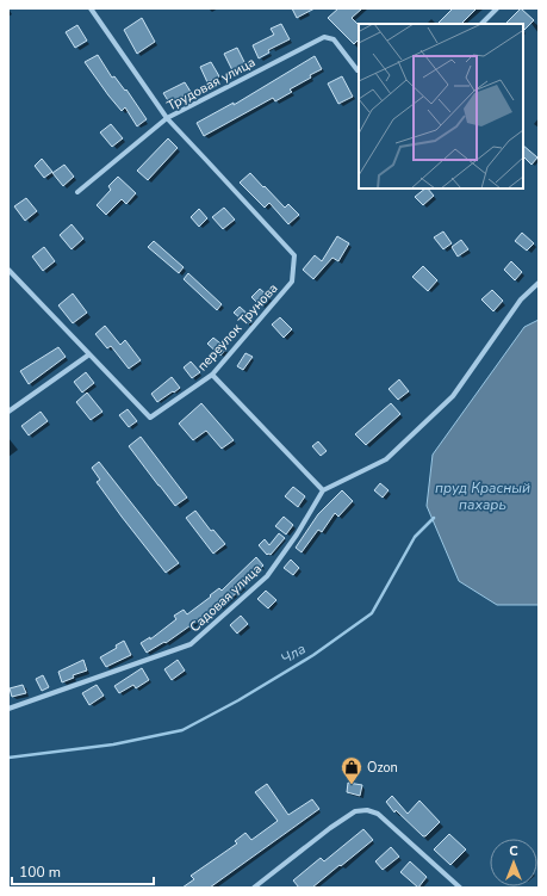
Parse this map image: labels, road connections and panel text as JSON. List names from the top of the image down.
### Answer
{
  "streets": {
    "street": ["Трудовая улица", "переулок Трунова", "Садовая улица"]
  },
  "crossings": [
    ["Трудовая улица", "переулок Трунова"]
  ],
  "water": ["пруд Красный пахарь", "Чла"],
  "places": {
    "shop": ["Ozon"]
  },
  "scale_bar": "100 m",
  "north": "top"
}
